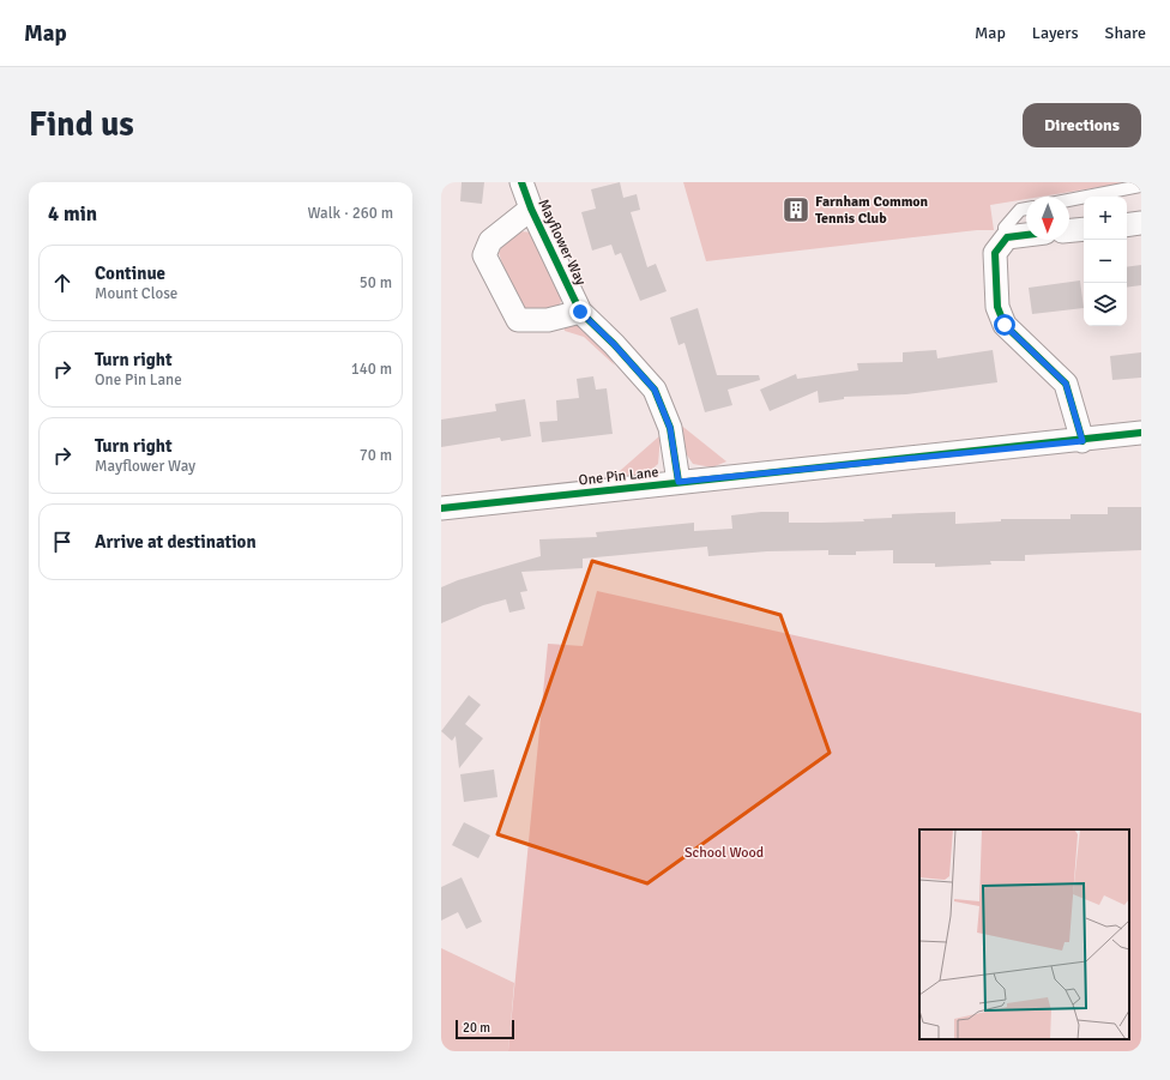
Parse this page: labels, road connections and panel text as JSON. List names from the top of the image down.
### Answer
{
  "streets": {
    "street": ["Mayflower Way", "One Pin Lane"]
  },
  "crossings": [
    ["Mayflower Way", "One Pin Lane"]
  ],
  "parks": ["School Wood"],
  "places": {
    "building": ["Farnham Common Tennis Club"]
  },
  "scale_bar": "20 m",
  "north": "bottom",
  "page": {
    "header": "Map",
    "nav": ["Map", "Layers", "Share"],
    "buttons": "Directions",
    "title": "Find us",
    "heading": ["4 min", "Walk · 260 m"],
    "map_buttons": ["+", "−"],
    "list": [
      ["Continue", "Mount Close", "50 m"],
      ["Turn right", "One Pin Lane", "140 m"],
      ["Turn right", "Mayflower Way", "70 m"],
      "Arrive at destination"
    ],
    "scale": "20 m"
  }
}
